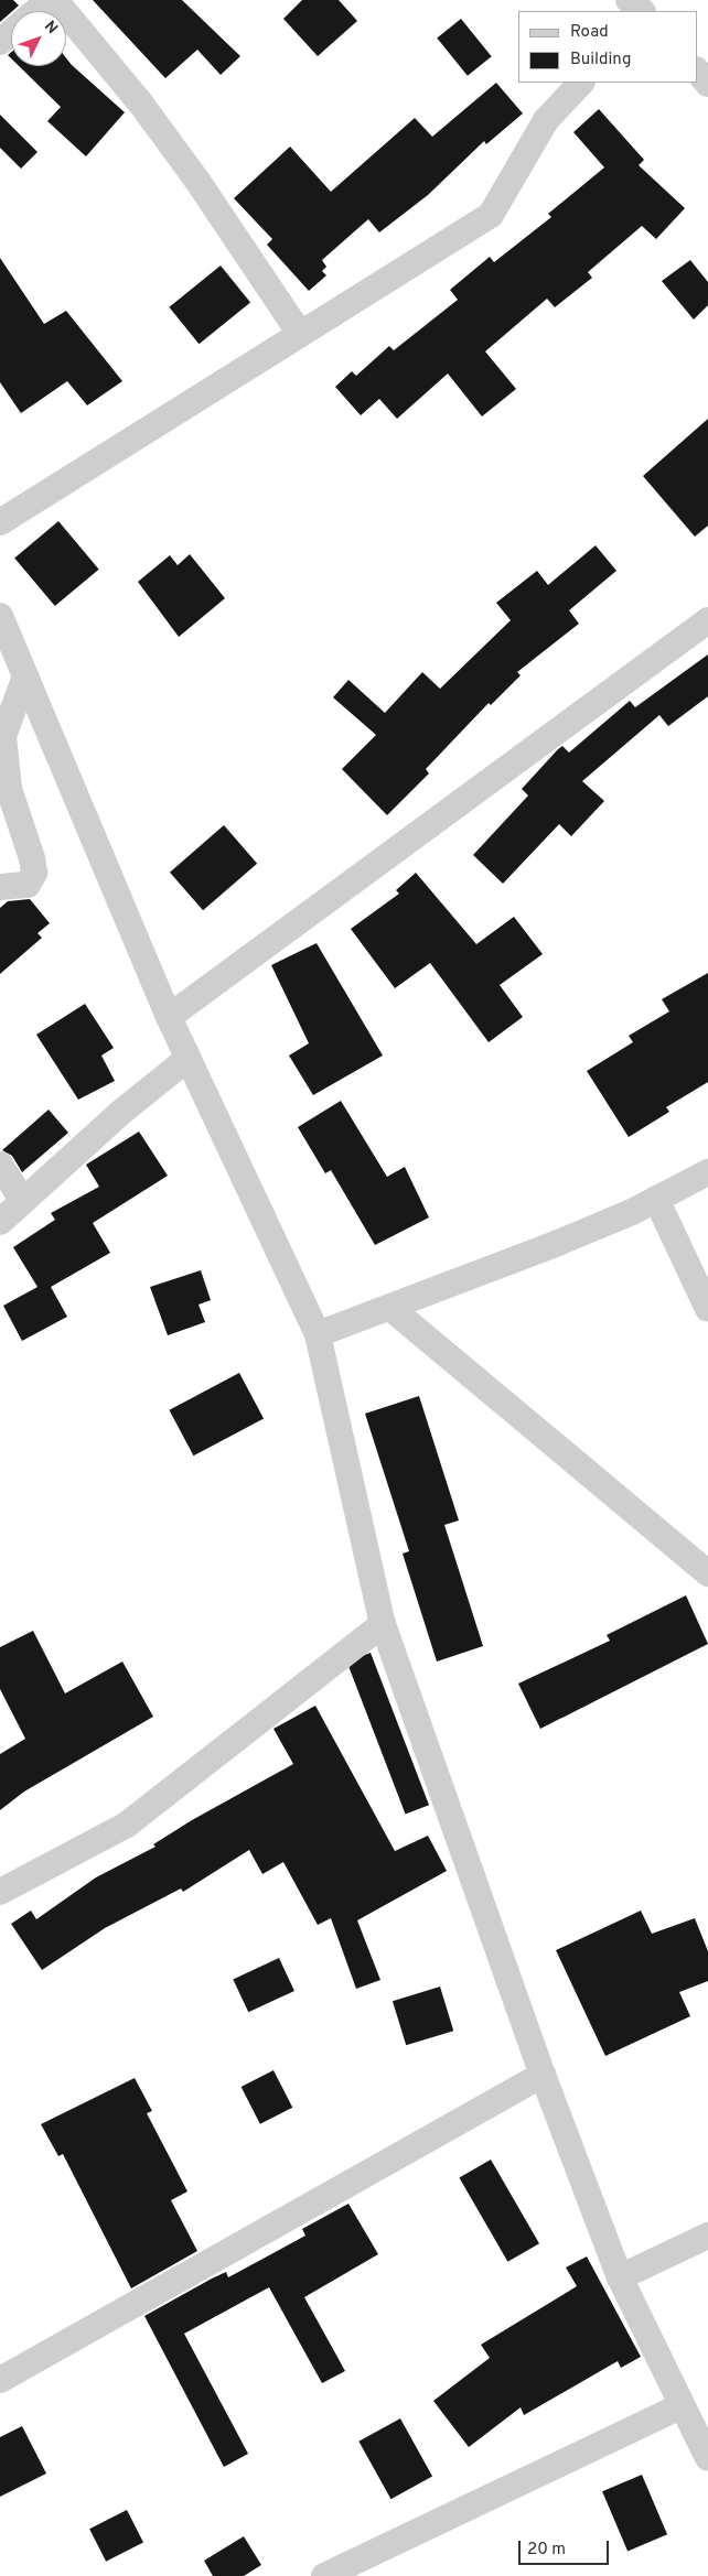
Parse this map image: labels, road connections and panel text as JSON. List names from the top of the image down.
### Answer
{
  "legend": ["Road", "Building"],
  "scale_bar": "20 m",
  "north": "top right"
}
